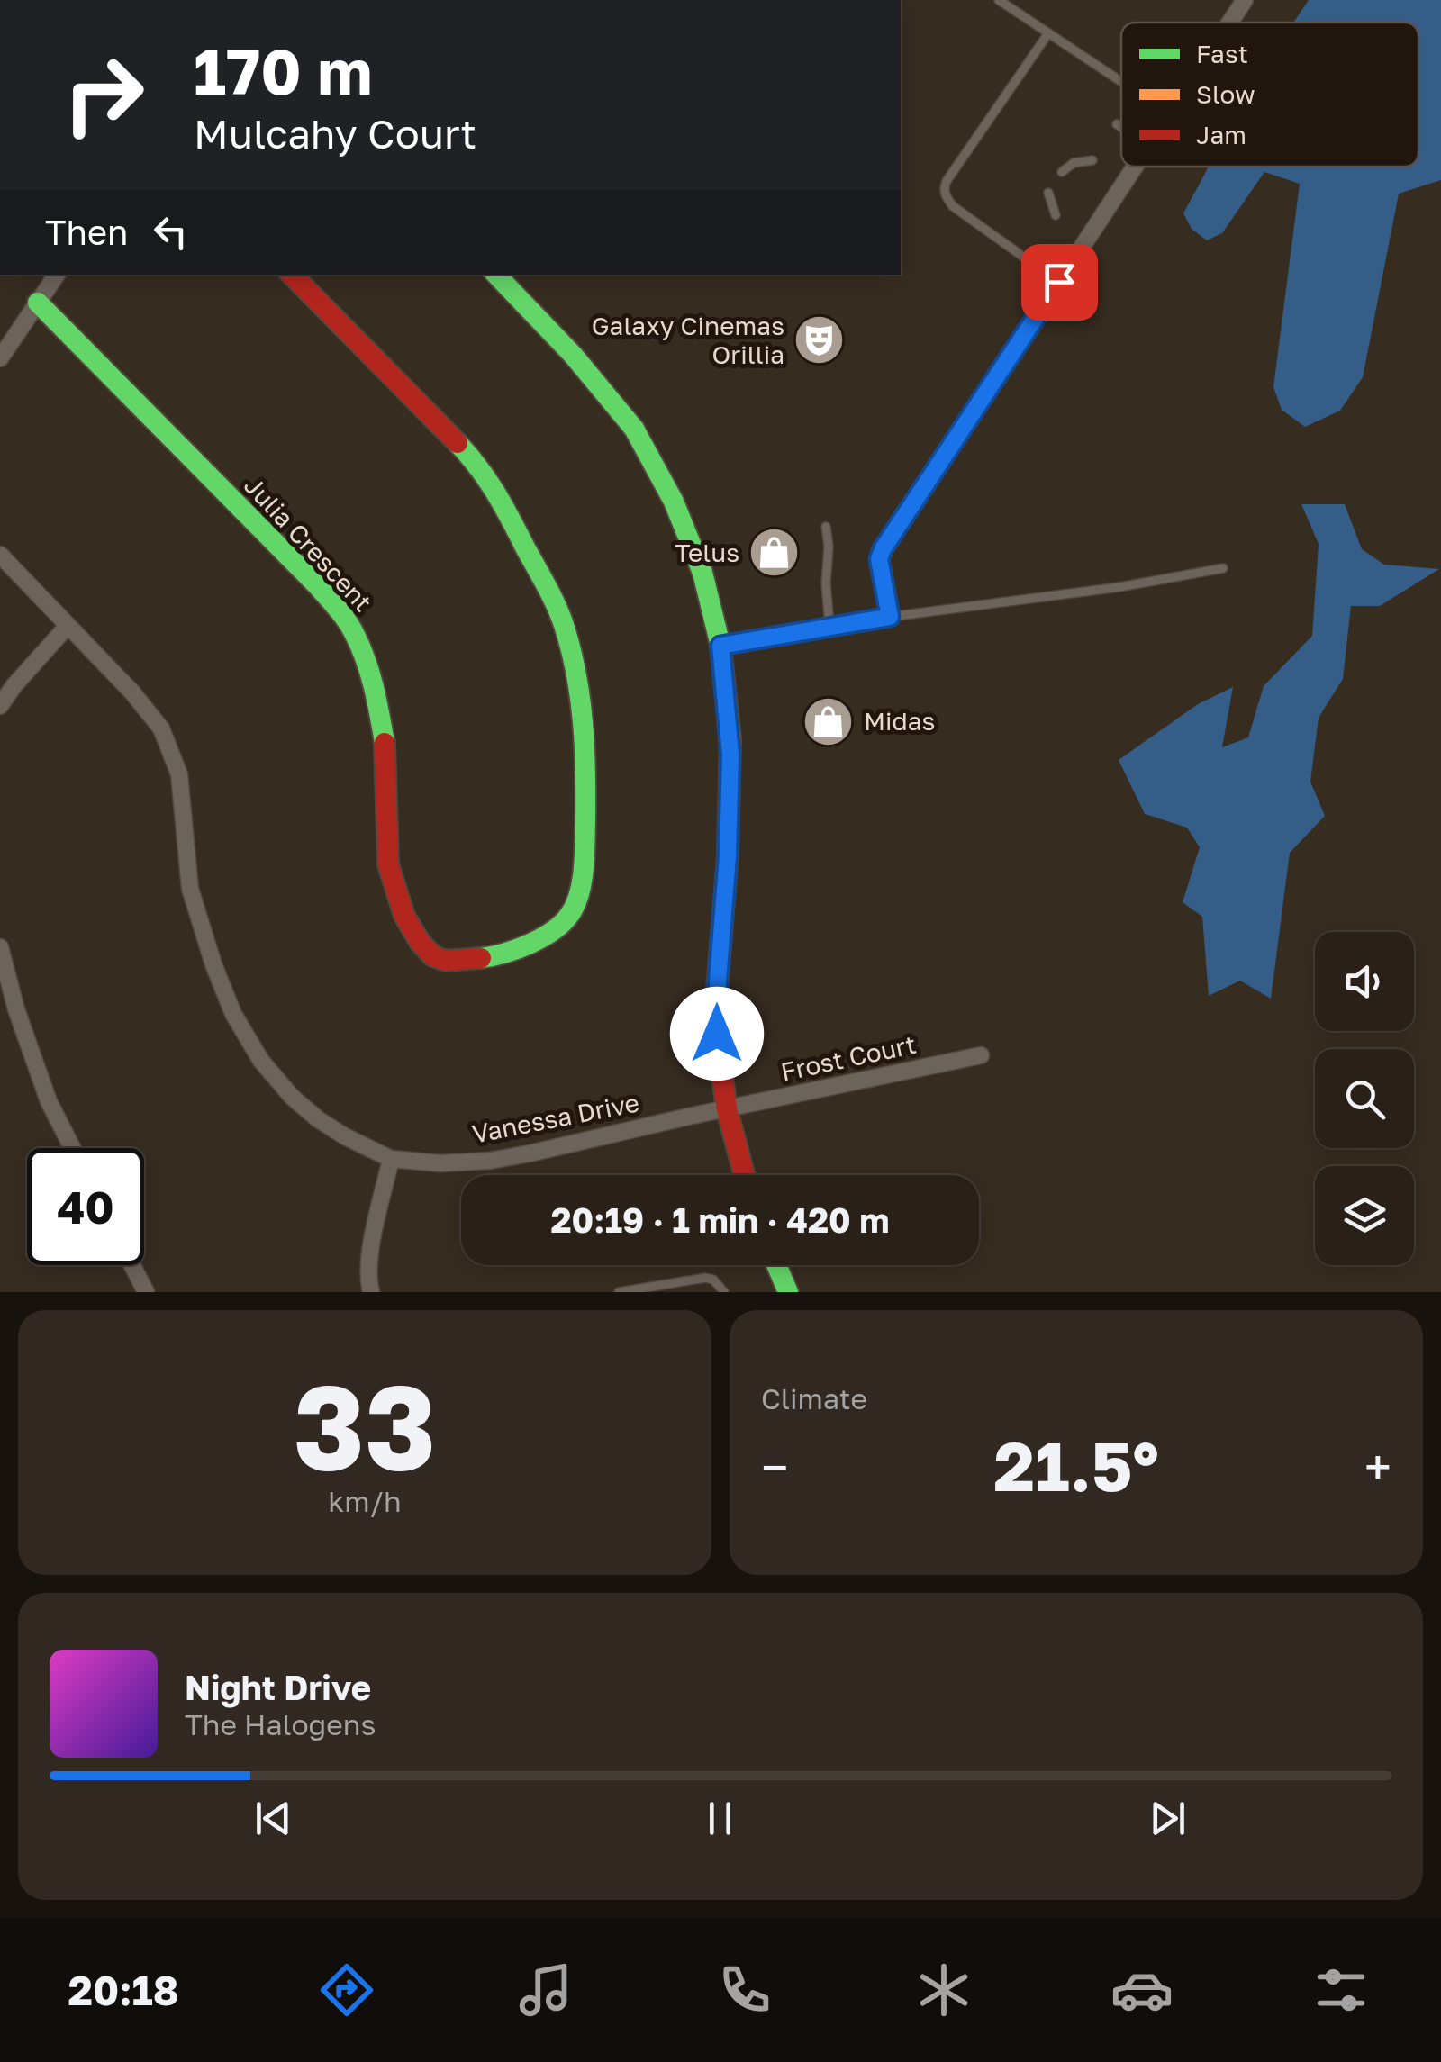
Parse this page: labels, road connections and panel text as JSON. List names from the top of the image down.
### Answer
{
  "streets": {
    "street": ["Julia Crescent", "Frost Court", "Vanessa Drive"]
  },
  "crossings": [
    ["Frost Court", "Vanessa Drive"]
  ],
  "places": {
    "theatre": ["Galaxy Cinemas Orillia"],
    "shop": ["Telus", "Midas"]
  },
  "legend": ["Fast", "Slow", "Jam"],
  "page": {
    "turn": ["170 m", "Mulcahy Court"],
    "then": "Then",
    "limit": "40",
    "trip": "20:19 · 1 min · 420 m",
    "tile": [
      ["33", "km/h"],
      "Climate"
    ],
    "heat": ["−", "21.5°", "+"],
    "song": ["Night Drive", "The Halogens"],
    "tabs": "20:18"
  }
}
